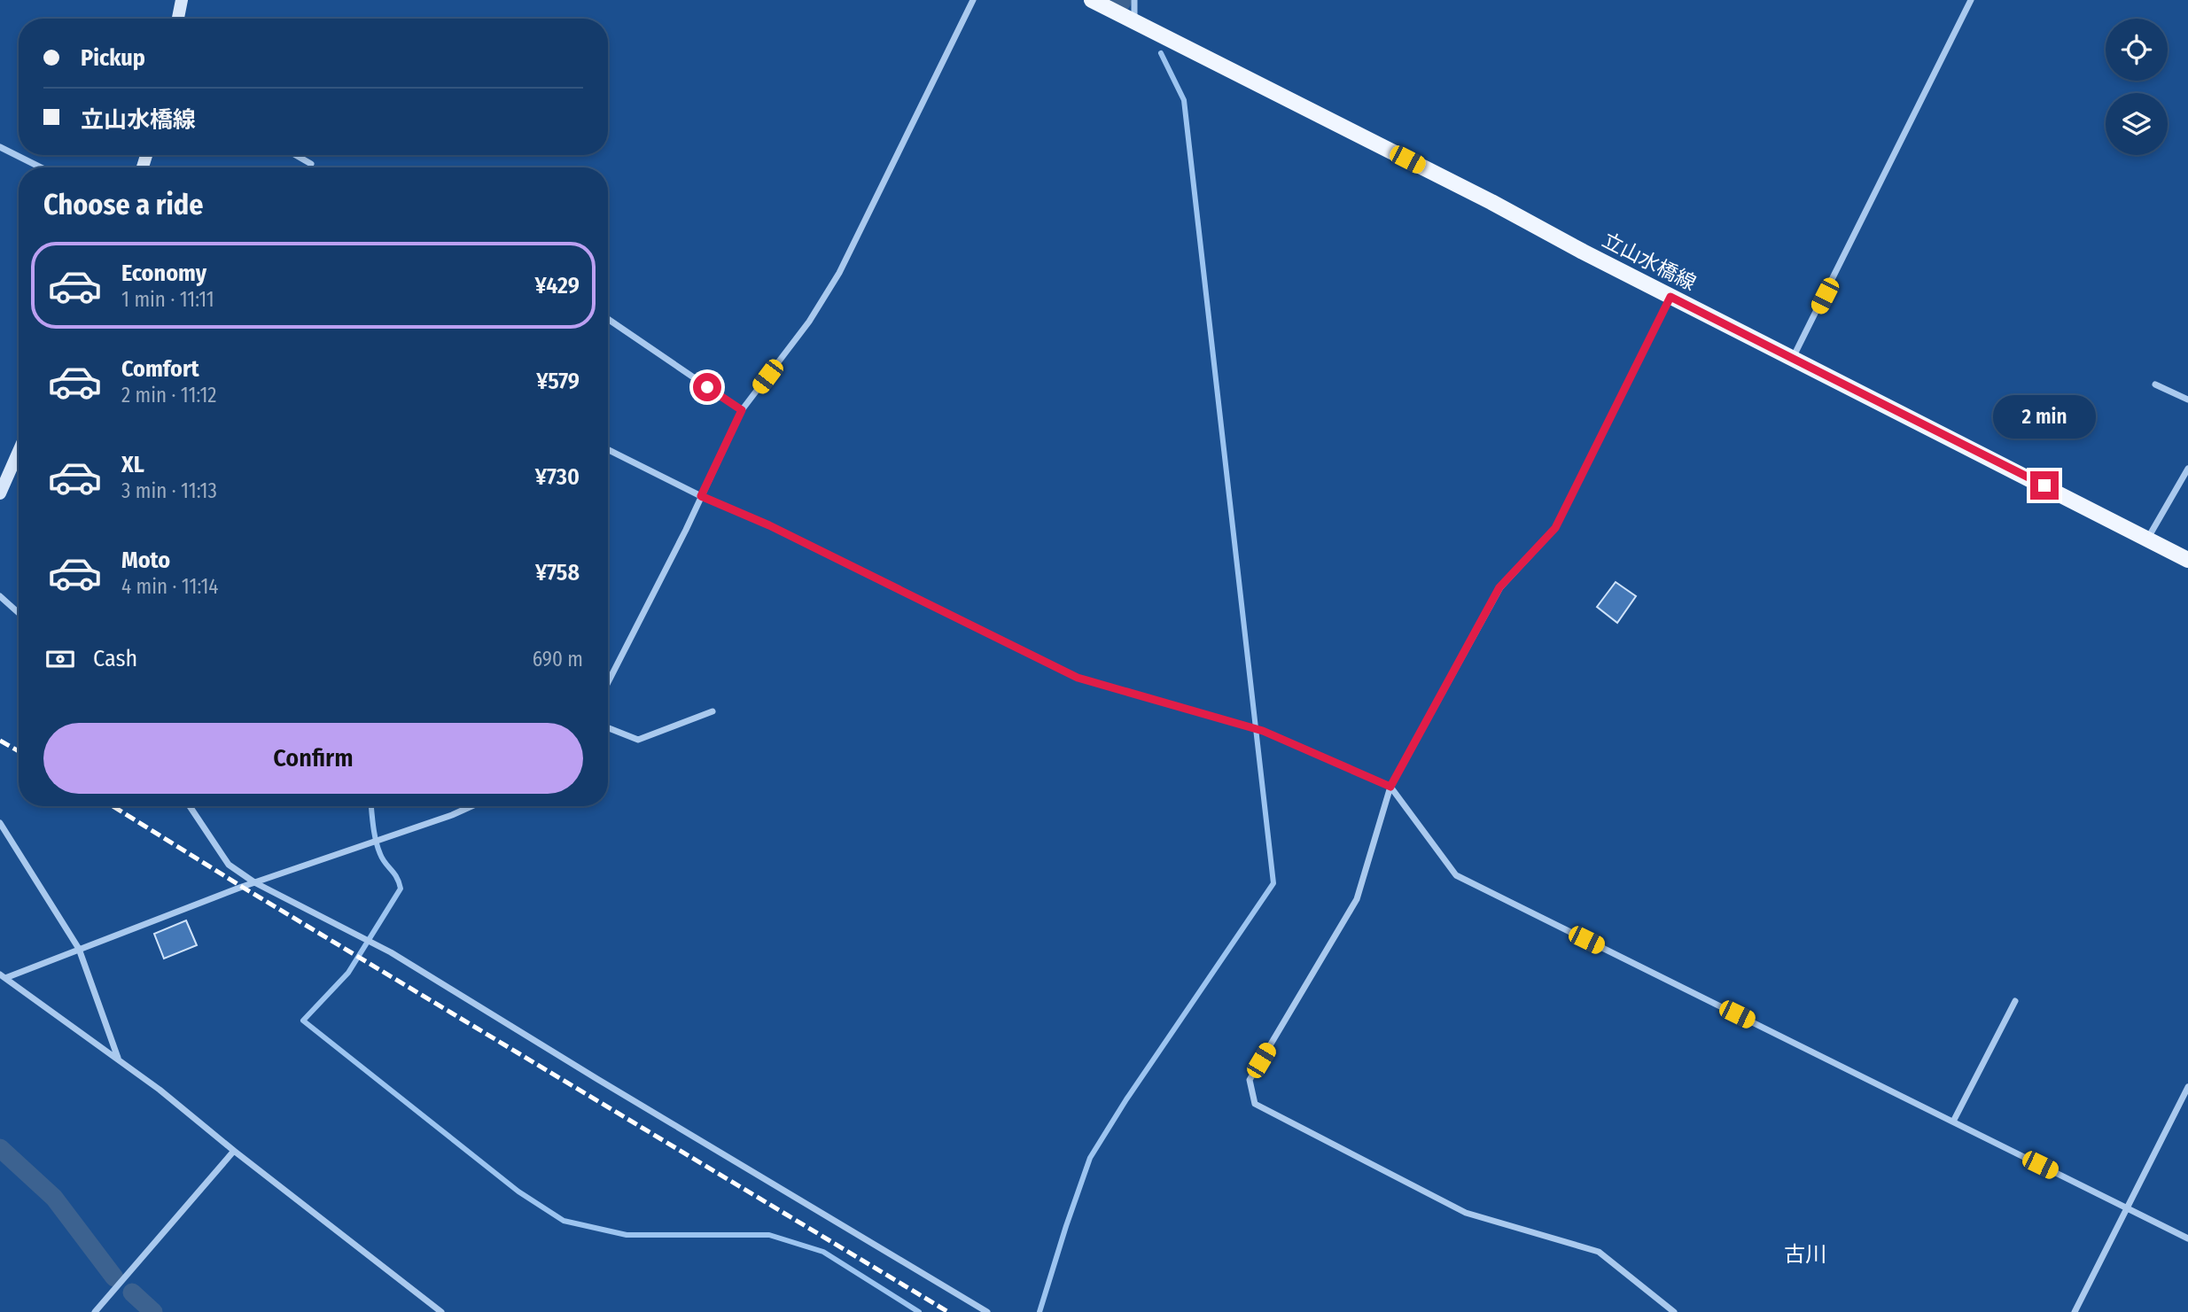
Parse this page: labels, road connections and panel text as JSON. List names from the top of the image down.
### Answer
{
  "streets": {
    "main road": ["立山水橋線"]
  },
  "districts": ["古川"],
  "page": {
    "banner": ["Pickup", "立山水橋線"],
    "heading": "Choose a ride",
    "list": [
      {
        "name": "Economy",
        "note": "1 min · 11:11",
        "value": "¥429"
      },
      {
        "name": "Comfort",
        "note": "2 min · 11:12",
        "value": "¥579"
      },
      {
        "name": "XL",
        "note": "3 min · 11:13",
        "value": "¥730"
      },
      {
        "name": "Moto",
        "note": "4 min · 11:14",
        "value": "¥758"
      }
    ],
    "bubble": "2 min",
    "pay": ["Cash", "690 m"],
    "buttons": "Confirm"
  }
}
